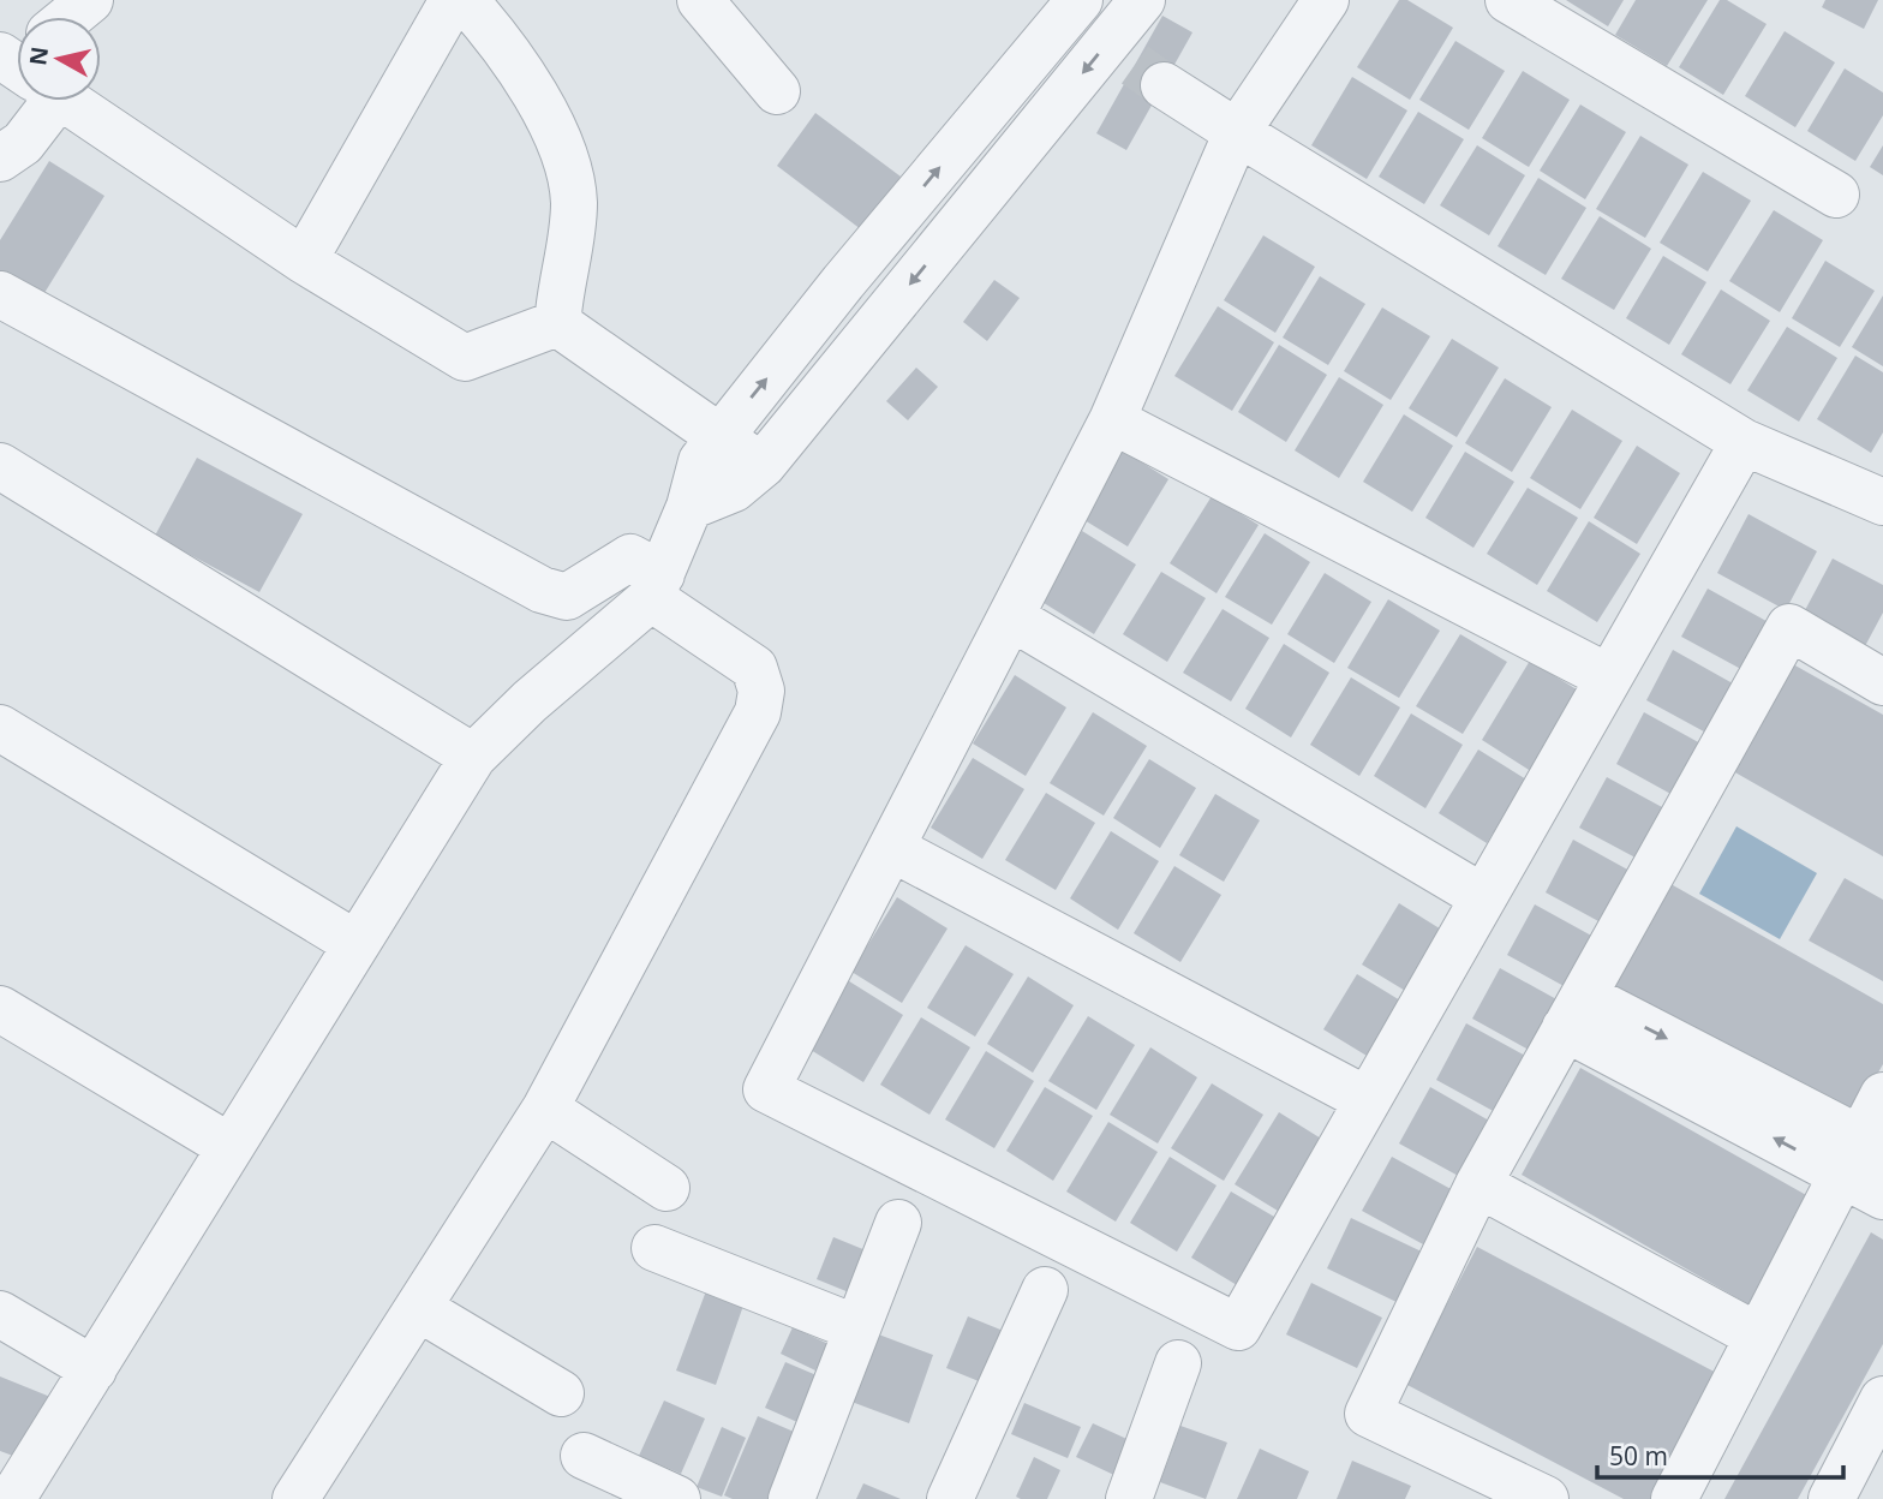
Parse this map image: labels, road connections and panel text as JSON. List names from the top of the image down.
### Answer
{
  "scale_bar": "50 m",
  "north": "left"
}
